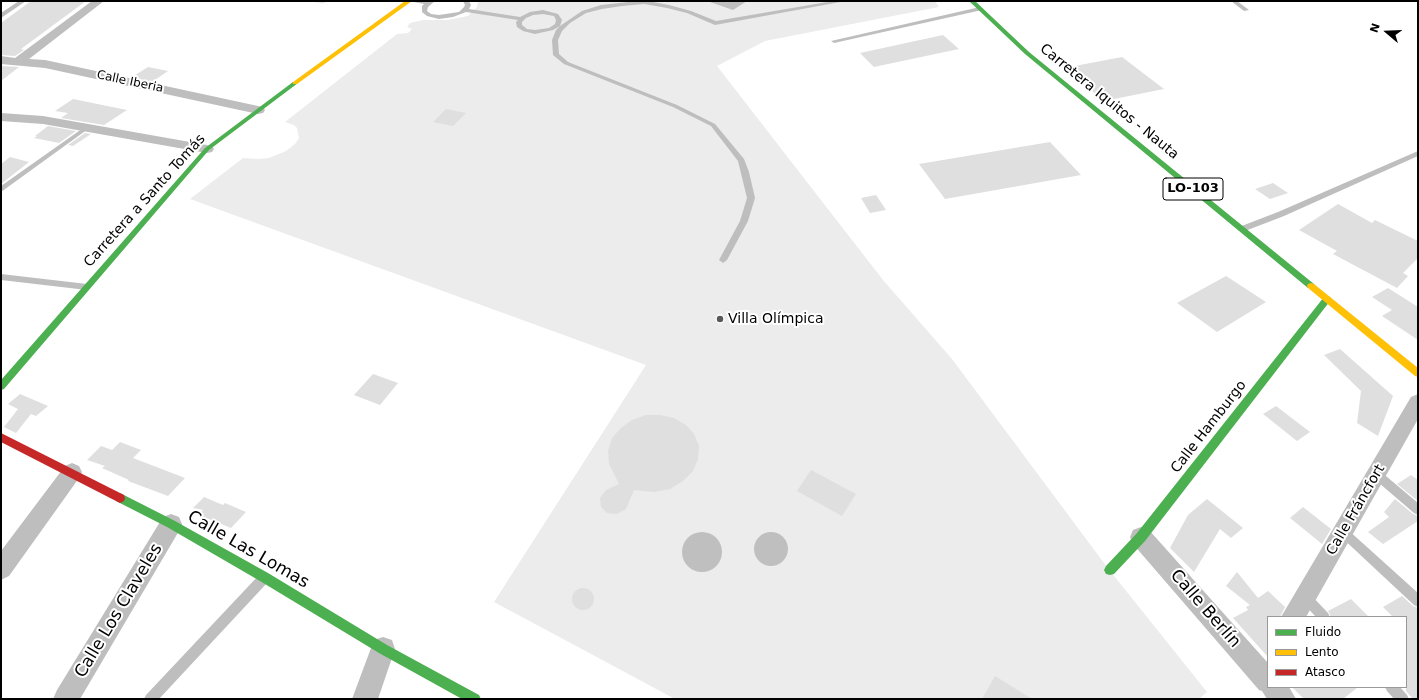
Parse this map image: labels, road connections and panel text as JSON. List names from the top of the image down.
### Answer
{
  "streets": {
    "street": [
      "Calle Iberia",
      "Carretera Iquitos - Nauta",
      "LO-103",
      "Carretera a Santo Tomás",
      "Calle Hamburgo",
      "Calle Fráncfort",
      "Calle Las Lomas",
      "Calle Berlín",
      "Calle Los Claveles"
    ]
  },
  "crossings": [
    ["Calle Iberia", "Carretera a Santo Tomás"],
    ["Carretera Iquitos - Nauta", "Calle Hamburgo"],
    ["Calle Hamburgo", "Calle Berlín"],
    ["Calle Las Lomas", "Calle Los Claveles"]
  ],
  "places": ["Villa Olímpica"],
  "legend": ["Fluido", "Lento", "Atasco"],
  "north": "left"
}
